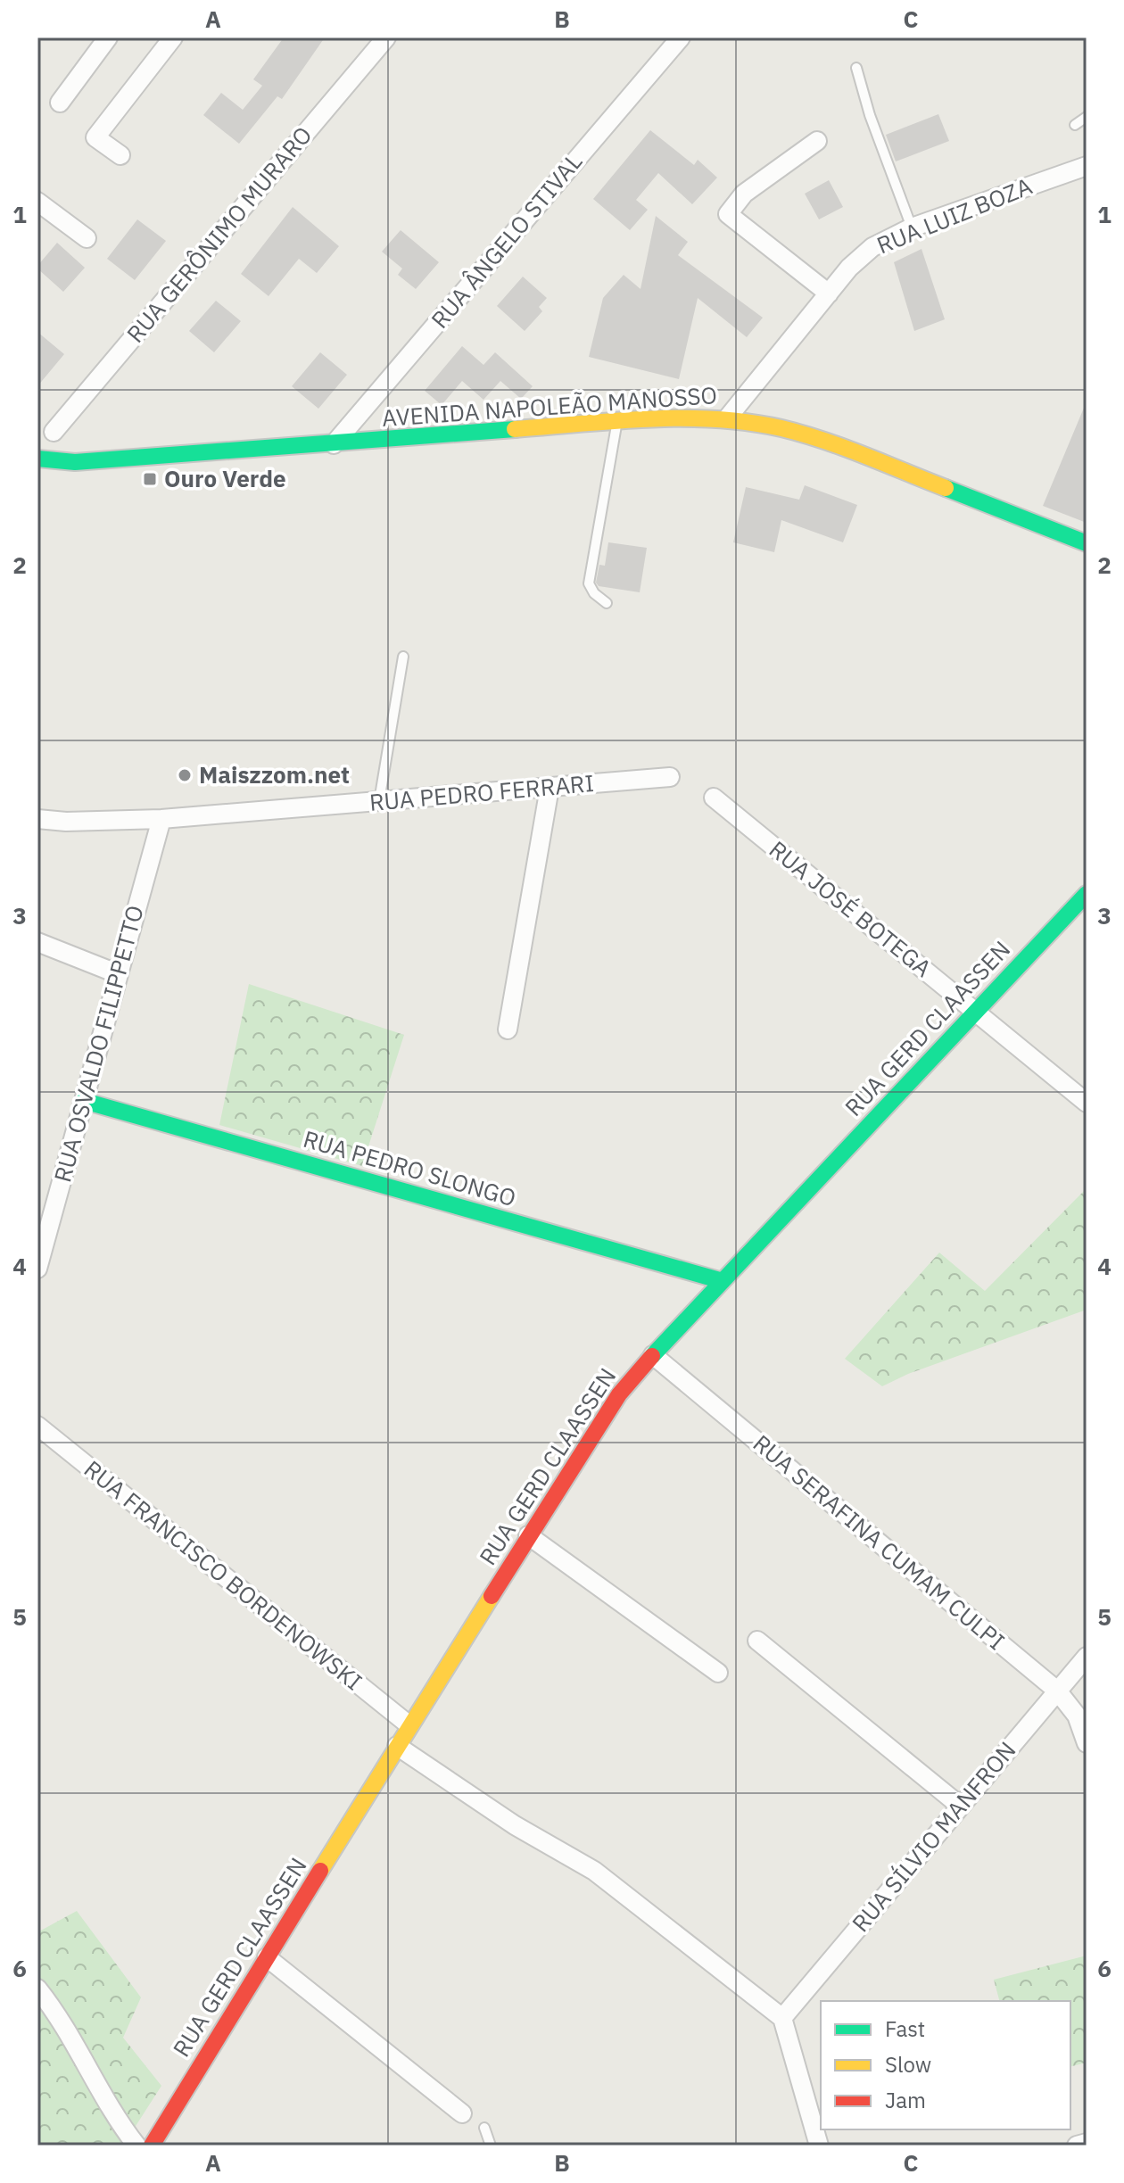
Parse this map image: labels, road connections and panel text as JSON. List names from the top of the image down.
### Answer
{
  "streets": {
    "street": [
      "RUA LUIZ BOZA",
      "RUA GERÔNIMO MURARO",
      "RUA ÂNGELO STIVAL",
      "AVENIDA NAPOLEÃO MANOSSO",
      "RUA PEDRO FERRARI",
      "RUA JOSÉ BOTEGA",
      "RUA GERD CLAASSEN",
      "RUA OSVALDO FILIPPETTO",
      "RUA PEDRO SLONGO",
      "RUA SERAFINA CUMAM CULPI",
      "RUA FRANCISCO BORDENOWSKI",
      "RUA SÍLVIO MANFRON"
    ]
  },
  "crossings": [
    ["RUA LUIZ BOZA", "AVENIDA NAPOLEÃO MANOSSO"],
    ["RUA ÂNGELO STIVAL", "AVENIDA NAPOLEÃO MANOSSO"],
    ["RUA PEDRO FERRARI", "RUA OSVALDO FILIPPETTO"],
    ["RUA JOSÉ BOTEGA", "RUA GERD CLAASSEN"],
    ["RUA GERD CLAASSEN", "RUA PEDRO SLONGO"],
    ["RUA GERD CLAASSEN", "RUA SERAFINA CUMAM CULPI"],
    ["RUA GERD CLAASSEN", "RUA FRANCISCO BORDENOWSKI"],
    ["RUA OSVALDO FILIPPETTO", "RUA PEDRO SLONGO"],
    ["RUA SERAFINA CUMAM CULPI", "RUA SÍLVIO MANFRON"]
  ],
  "places": {
    "transit": ["Ouro Verde"],
    "other": ["Maiszzom.net"]
  },
  "legend": ["Fast", "Slow", "Jam"],
  "grid": {
    "columns": ["A", "B", "C"],
    "rows": [
      "1",
      "2",
      "3",
      "4",
      "5",
      "6"
    ]
  }
}
